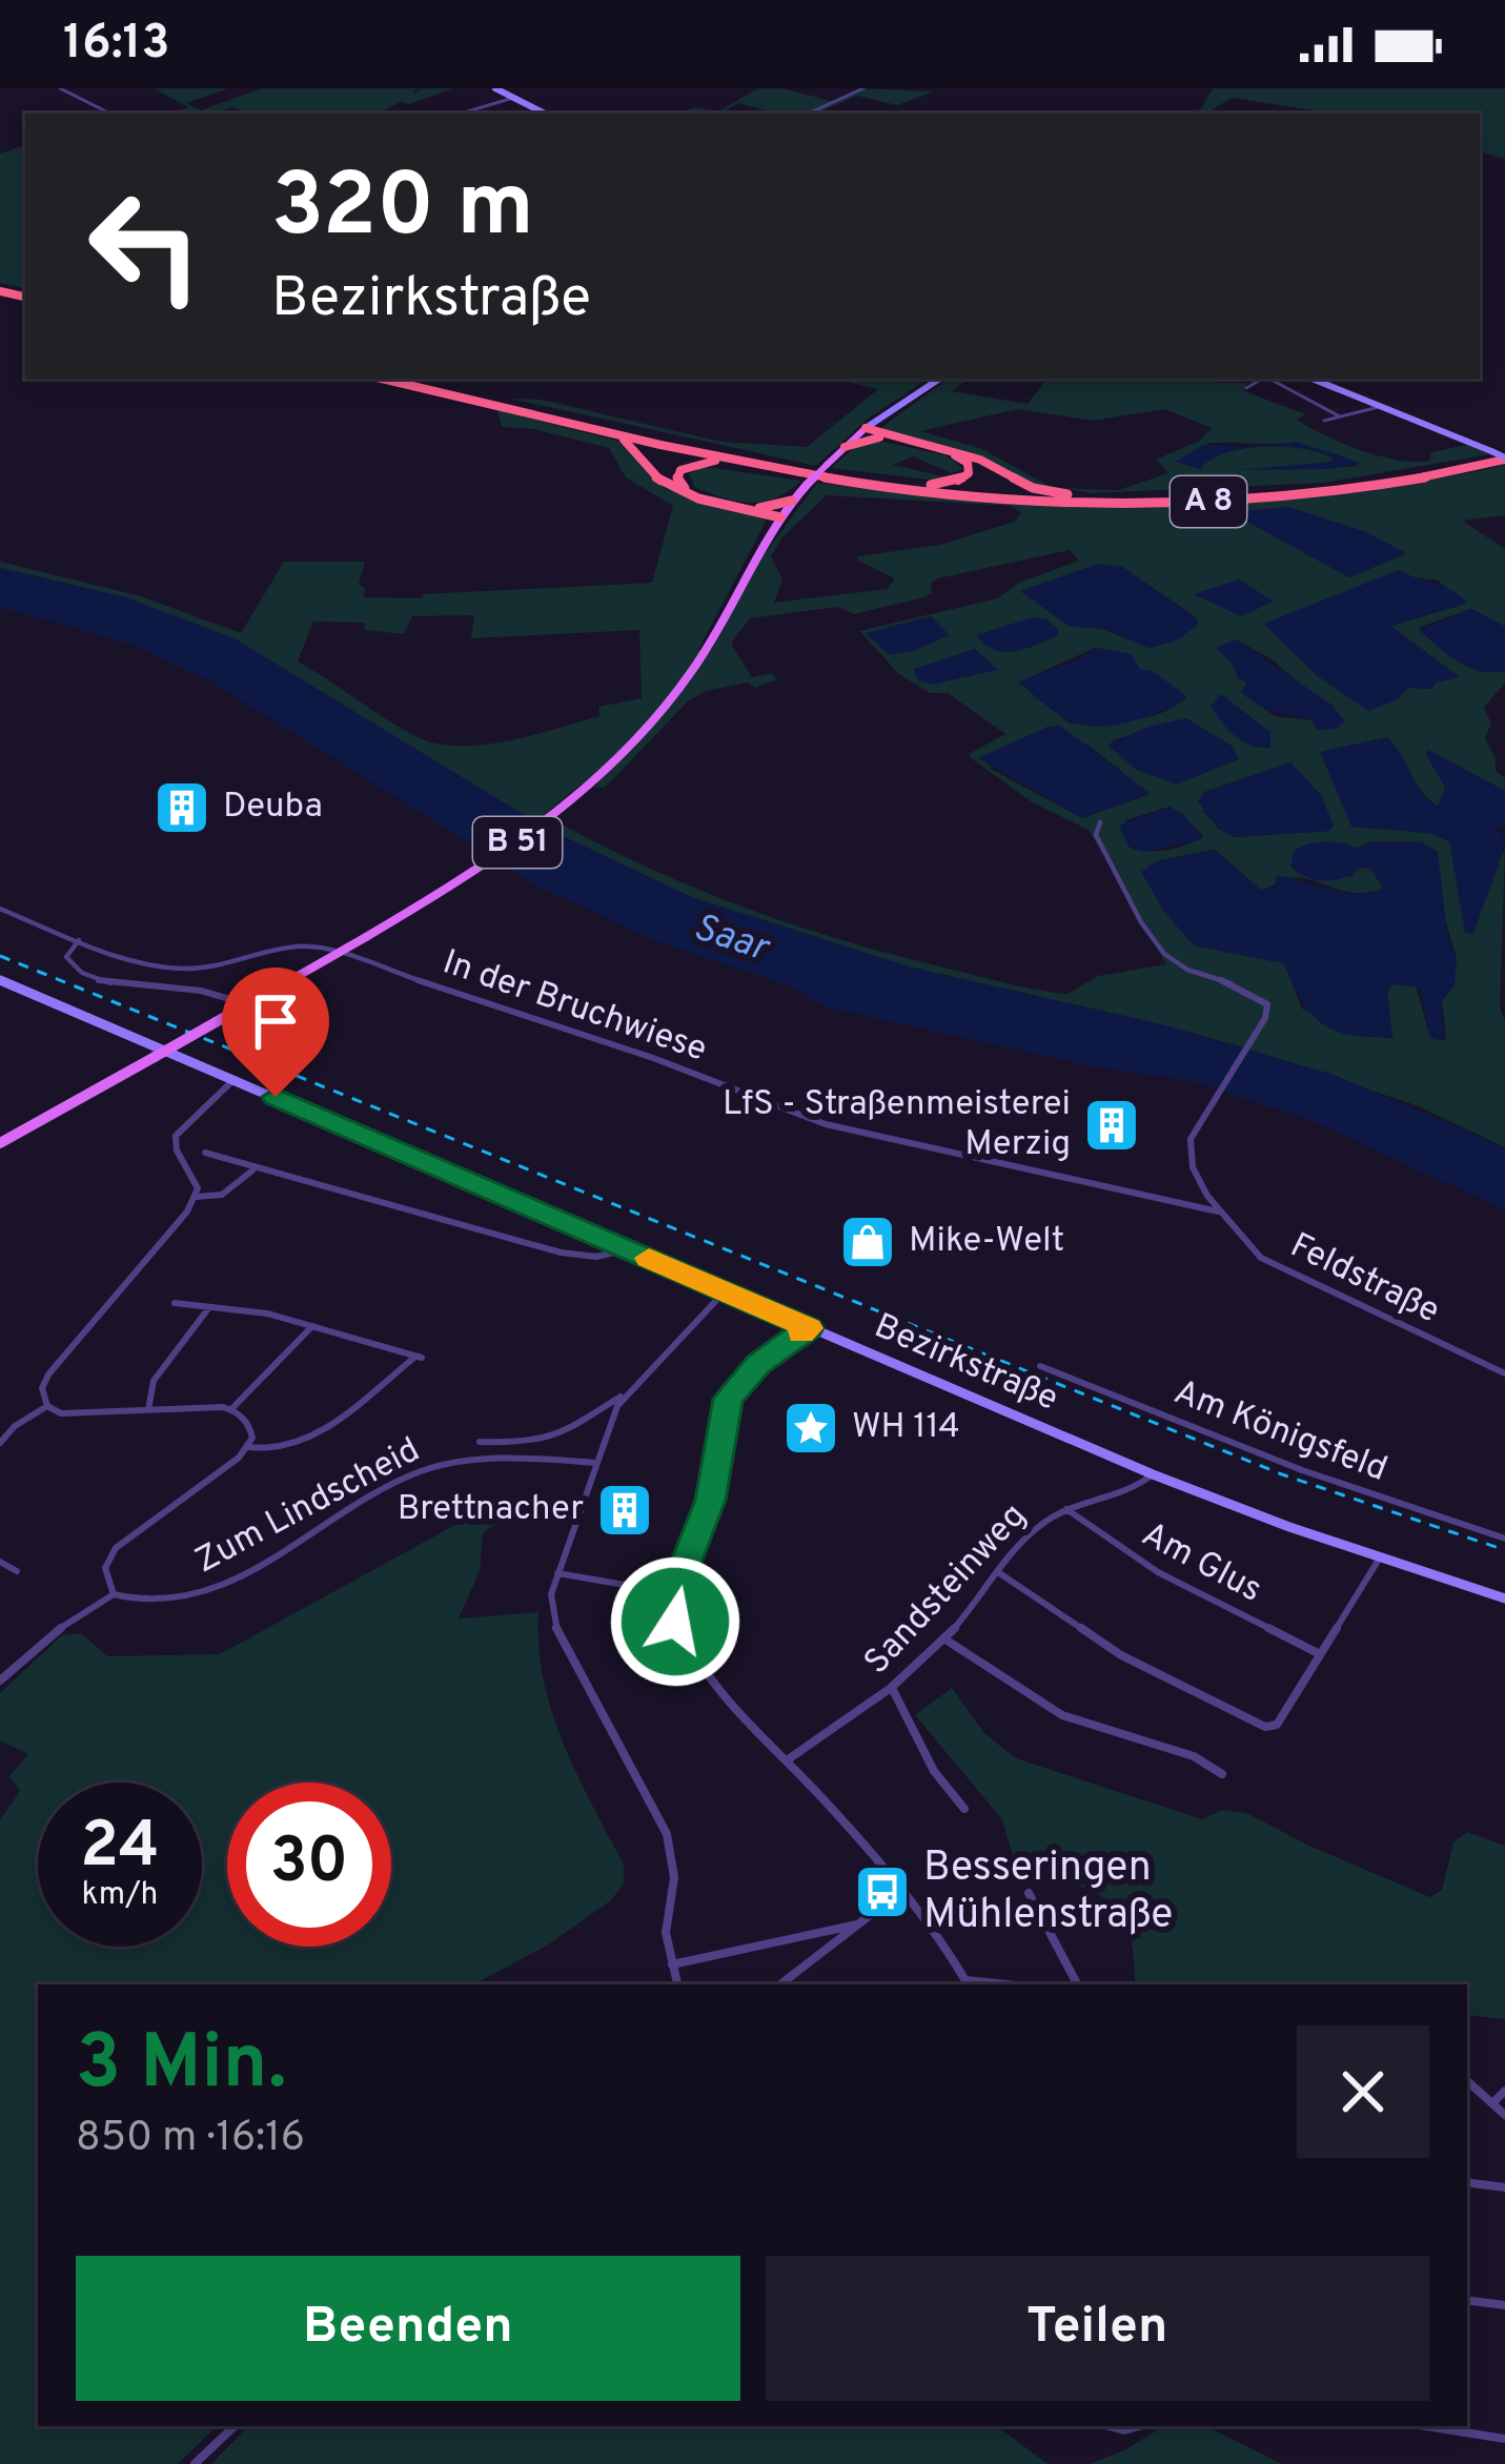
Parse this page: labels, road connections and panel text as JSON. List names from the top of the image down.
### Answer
{
  "streets": {
    "highway": ["A 8"],
    "main road": ["B 51"],
    "street": [
      "In der Bruchwiese",
      "Feldstraße",
      "Bezirkstraße",
      "Am Königsfeld",
      "Zum Lindscheid",
      "Am Glus",
      "Sandsteinweg"
    ]
  },
  "crossings": [
    ["In der Bruchwiese", "Feldstraße"],
    ["Bezirkstraße", "Sandsteinweg"],
    ["Am Glus", "Sandsteinweg"]
  ],
  "water": ["Saar"],
  "places": {
    "building": ["Deuba", "LfS - Straßenmeisterei Merzig", "Brettnacher"],
    "shop": ["Mike-Welt"],
    "place": ["WH 114"],
    "bus stop": ["Besseringen Mühlenstraße"]
  },
  "page": {
    "status": "16:13",
    "turn": ["320 m", "Bezirkstraße"],
    "speed": "24 km/h",
    "limit": "30",
    "heading": ["3 Min.", "850 m · 16:16"],
    "buttons": ["Beenden", "Teilen"]
  }
}
